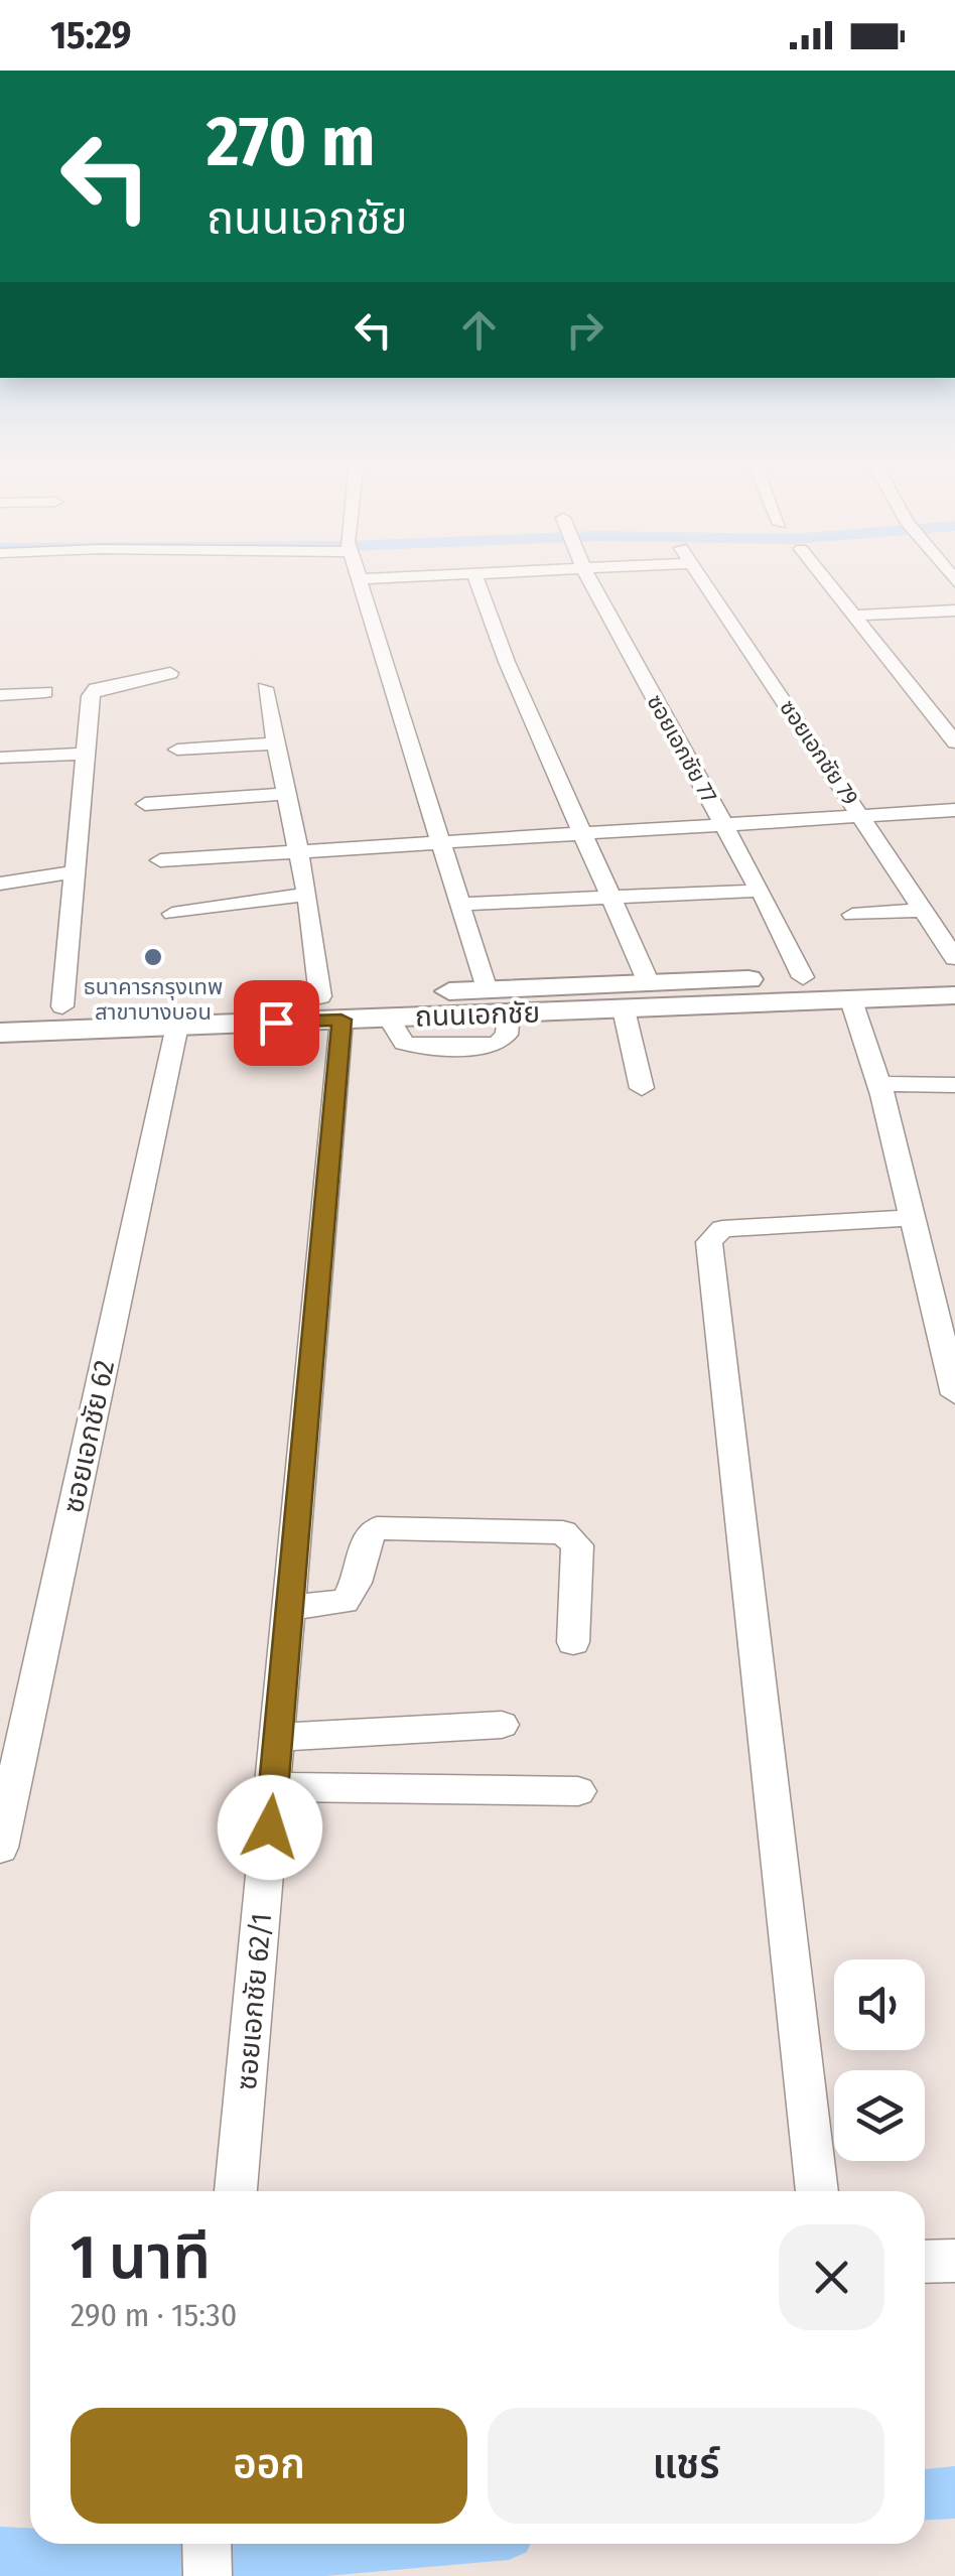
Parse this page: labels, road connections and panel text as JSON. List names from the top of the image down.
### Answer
{
  "streets": {
    "main road": ["ถนนเอกชัย"],
    "street": [
      "ซอยเอกชัย 77",
      "ซอยเอกชัย 79",
      "ซอยเอกชัย 62",
      "ซอยเอกชัย 62/1"
    ]
  },
  "crossings": [
    ["ซอยเอกชัย 77", "ถนนเอกชัย"],
    ["ถนนเอกชัย", "ซอยเอกชัย 62"],
    ["ถนนเอกชัย", "ซอยเอกชัย 62/1"]
  ],
  "places": ["ธนาคารกรุงเทพ สาขาบางบอน"],
  "page": {
    "status": "15:29",
    "turn": ["270 m", "ถนนเอกชัย"],
    "heading": ["1 นาที", "290 m · 15:30"],
    "buttons": ["ออก", "แชร์"]
  }
}
